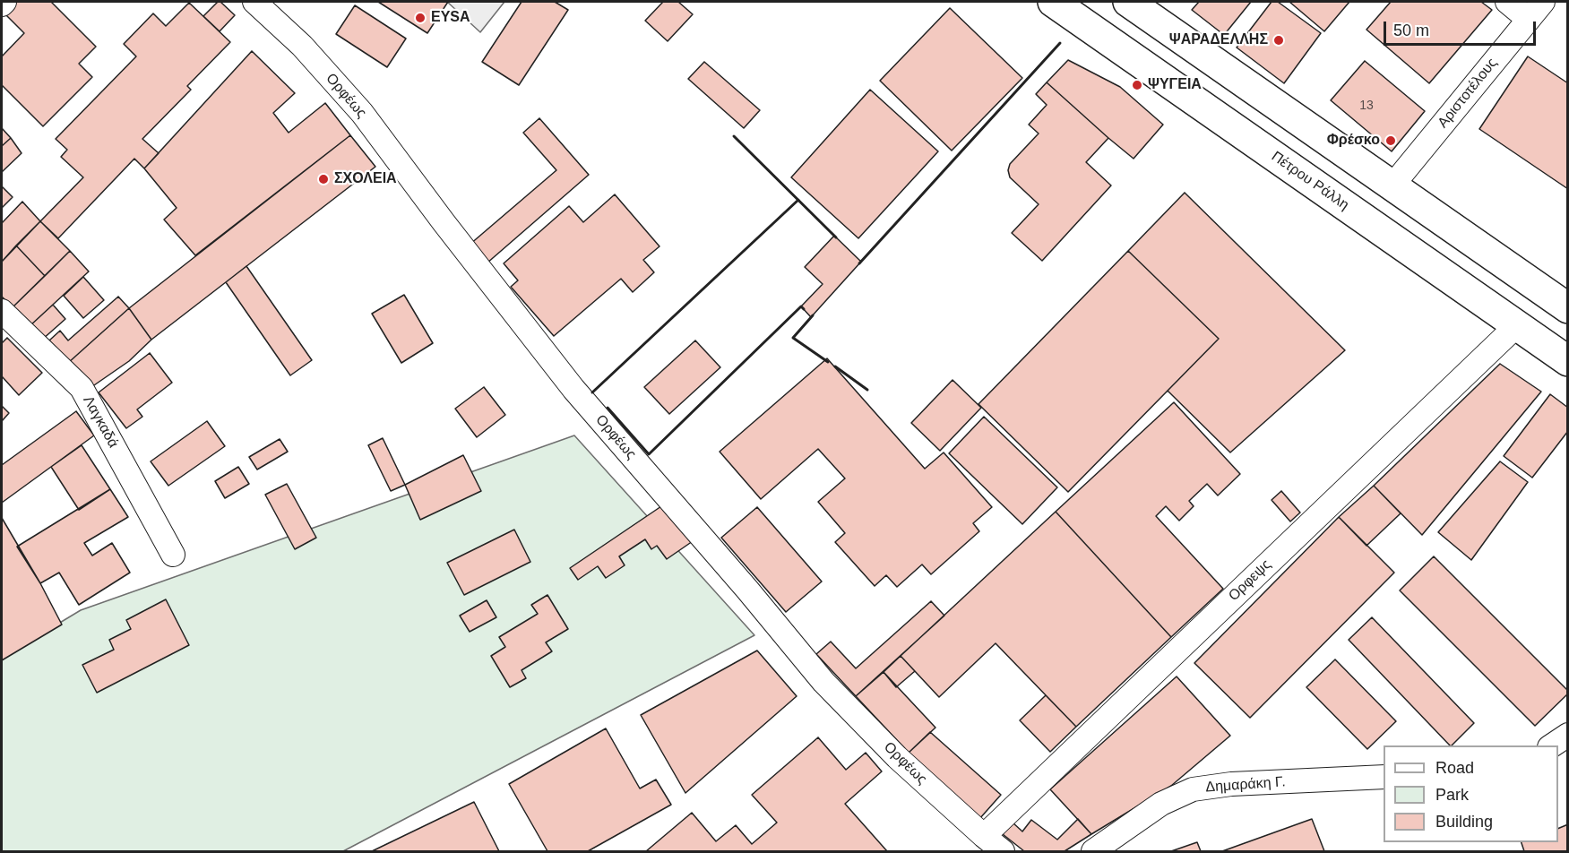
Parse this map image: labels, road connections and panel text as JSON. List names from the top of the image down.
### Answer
{
  "streets": {
    "main road": ["Πέτρου Ράλλη"],
    "street": [
      "Αριστοτέλους",
      "Ορφέως",
      "Λαγκαδά",
      "Ορφεψς",
      "Δημαράκη Γ."
    ]
  },
  "crossings": [
    ["Ορφέως", "Ορφεψς"],
    ["Πέτρου Ράλλη", "Ορφεψς"]
  ],
  "places": [
    "EYSA",
    "ΨΑΡΑΔΕΛΛΗΣ",
    "ΨΥΓΕΙΑ",
    "Φρέσκο",
    "ΣΧΟΛΕΙΑ"
  ],
  "house_numbers": ["13"],
  "legend": ["Road", "Park", "Building"],
  "scale_bar": "50 m"
}
